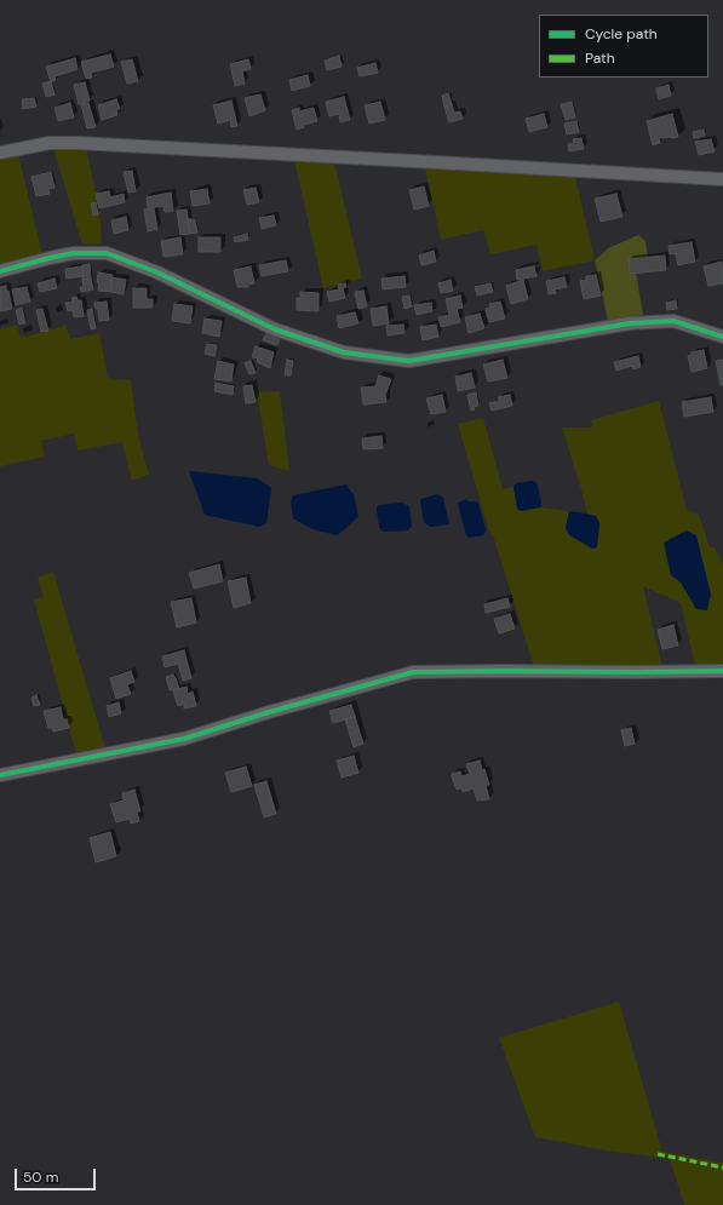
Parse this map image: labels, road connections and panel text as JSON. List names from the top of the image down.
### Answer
{
  "legend": ["Cycle path", "Path"],
  "scale_bar": "50 m"
}
